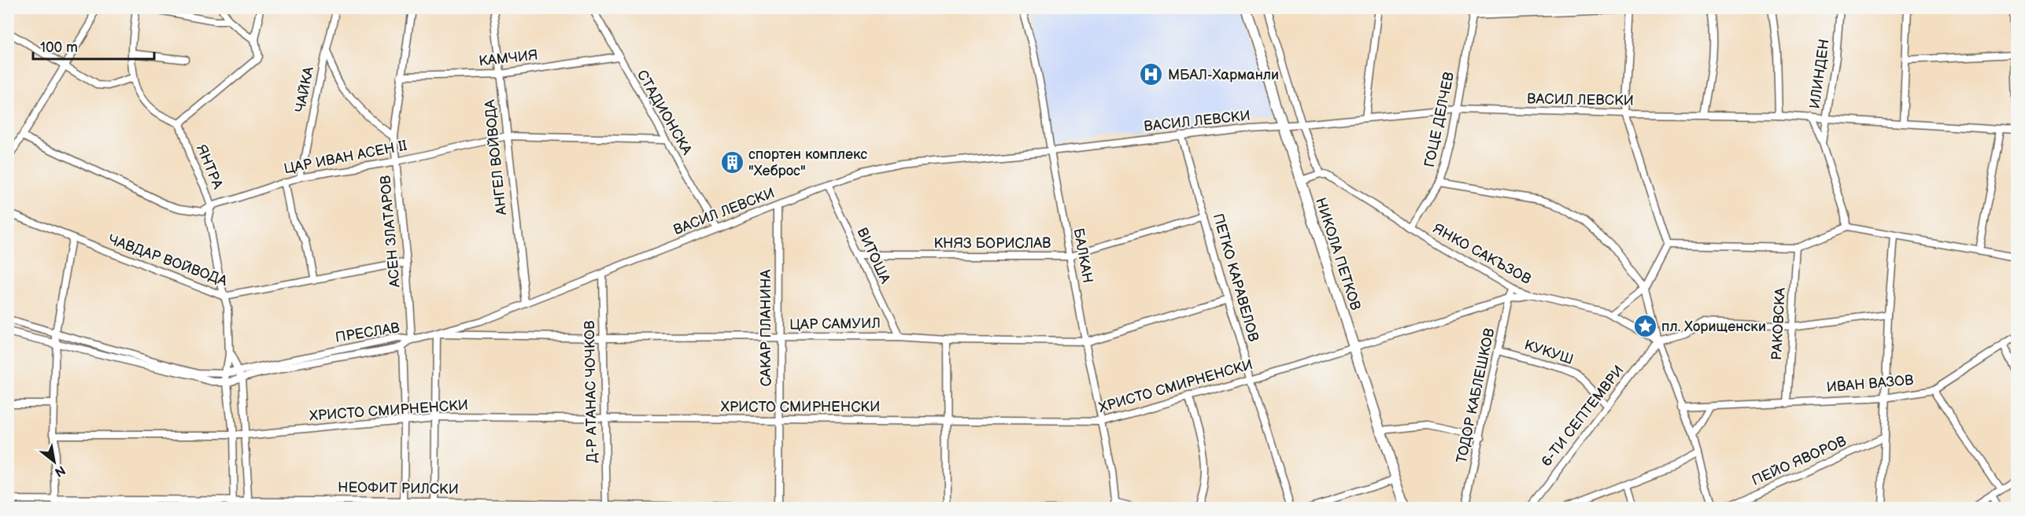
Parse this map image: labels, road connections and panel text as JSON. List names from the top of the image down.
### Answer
{
  "streets": {
    "street": [
      "КАМЧИЯ",
      "ИЛИНДЕН",
      "ЧАЙКА",
      "ВАСИЛ ЛЕВСКИ",
      "СТАДИОНСКА",
      "ГОЦЕ ДЕЛЧЕВ",
      "ЦАР ИВАН АСЕН II",
      "АНГЕЛ ВОЙВОДА",
      "ЯНТРА",
      "АСЕН ЗЛАТАРОВ",
      "КНЯЗ БОРИСЛАВ",
      "НИКОЛА ПЕТКОВ",
      "ЯНКО САКЪЗОВ",
      "ВИТОША",
      "БАЛКАН",
      "ЧАВДАР ВОЙВОДА",
      "ПЕТКО КАРАВЕЛОВ",
      "ЦАР САМУИЛ",
      "РАКОВСКА",
      "САКАР ПЛАНИНА",
      "ПРЕСЛАВ",
      "КУКУШ",
      "ИВАН ВАЗОВ",
      "ХРИСТО СМИРНЕНСКИ",
      "Д-Р АТАНАС ЧОЧКОВ",
      "ТОДОР КАБЛЕШКОВ",
      "6-ТИ СЕПТЕМВРИ",
      "ПЕЙО ЯВОРОВ",
      "НЕОФИТ РИЛСКИ"
    ]
  },
  "crossings": [
    ["КАМЧИЯ", "СТАДИОНСКА"],
    ["КАМЧИЯ", "АНГЕЛ ВОЙВОДА"],
    ["КАМЧИЯ", "АСЕН ЗЛАТАРОВ"],
    ["ИЛИНДЕН", "ВАСИЛ ЛЕВСКИ"],
    ["ЧАЙКА", "ЦАР ИВАН АСЕН II"],
    ["ВАСИЛ ЛЕВСКИ", "СТАДИОНСКА"],
    ["ВАСИЛ ЛЕВСКИ", "ГОЦЕ ДЕЛЧЕВ"],
    ["ВАСИЛ ЛЕВСКИ", "АНГЕЛ ВОЙВОДА"],
    ["ВАСИЛ ЛЕВСКИ", "АСЕН ЗЛАТАРОВ"],
    ["ВАСИЛ ЛЕВСКИ", "НИКОЛА ПЕТКОВ"],
    ["ВАСИЛ ЛЕВСКИ", "ВИТОША"],
    ["ВАСИЛ ЛЕВСКИ", "БАЛКАН"],
    ["ВАСИЛ ЛЕВСКИ", "ПЕТКО КАРАВЕЛОВ"],
    ["ВАСИЛ ЛЕВСКИ", "ЦАР САМУИЛ"],
    ["ВАСИЛ ЛЕВСКИ", "САКАР ПЛАНИНА"],
    ["ВАСИЛ ЛЕВСКИ", "ПРЕСЛАВ"],
    ["ВАСИЛ ЛЕВСКИ", "Д-Р АТАНАС ЧОЧКОВ"],
    ["СТАДИОНСКА", "ЦАР ИВАН АСЕН II"],
    ["ГОЦЕ ДЕЛЧЕВ", "ЯНКО САКЪЗОВ"],
    ["ЦАР ИВАН АСЕН II", "АНГЕЛ ВОЙВОДА"],
    ["ЦАР ИВАН АСЕН II", "ЯНТРА"],
    ["ЦАР ИВАН АСЕН II", "АСЕН ЗЛАТАРОВ"],
    ["ЯНТРА", "ЧАВДАР ВОЙВОДА"],
    ["АСЕН ЗЛАТАРОВ", "ЧАВДАР ВОЙВОДА"],
    ["АСЕН ЗЛАТАРОВ", "ПРЕСЛАВ"],
    ["КНЯЗ БОРИСЛАВ", "ВИТОША"],
    ["КНЯЗ БОРИСЛАВ", "БАЛКАН"],
    ["КНЯЗ БОРИСЛАВ", "ПЕТКО КАРАВЕЛОВ"],
    ["НИКОЛА ПЕТКОВ", "ХРИСТО СМИРНЕНСКИ"],
    ["ЯНКО САКЪЗОВ", "ХРИСТО СМИРНЕНСКИ"],
    ["ЯНКО САКЪЗОВ", "ТОДОР КАБЛЕШКОВ"],
    ["ЯНКО САКЪЗОВ", "6-ТИ СЕПТЕМВРИ"],
    ["ВИТОША", "ЦАР САМУИЛ"],
    ["БАЛКАН", "ЦАР САМУИЛ"],
    ["БАЛКАН", "ХРИСТО СМИРНЕНСКИ"],
    ["ПЕТКО КАРАВЕЛОВ", "ЦАР САМУИЛ"],
    ["ПЕТКО КАРАВЕЛОВ", "ХРИСТО СМИРНЕНСКИ"],
    ["ЦАР САМУИЛ", "САКАР ПЛАНИНА"],
    ["ЦАР САМУИЛ", "Д-Р АТАНАС ЧОЧКОВ"],
    ["РАКОВСКА", "ИВАН ВАЗОВ"],
    ["САКАР ПЛАНИНА", "ХРИСТО СМИРНЕНСКИ"],
    ["САКАР ПЛАНИНА", "НЕОФИТ РИЛСКИ"],
    ["КУКУШ", "ТОДОР КАБЛЕШКОВ"],
    ["КУКУШ", "6-ТИ СЕПТЕМВРИ"],
    ["ХРИСТО СМИРНЕНСКИ", "Д-Р АТАНАС ЧОЧКОВ"],
    ["ХРИСТО СМИРНЕНСКИ", "ТОДОР КАБЛЕШКОВ"],
    ["Д-Р АТАНАС ЧОЧКОВ", "НЕОФИТ РИЛСКИ"]
  ],
  "places": {
    "hospital": ["МБАЛ-Харманли"],
    "building": ["спортен комплекс \"Хеброс\""],
    "place": ["пл. Хорищенски"]
  },
  "scale_bar": "100 m",
  "north": "bottom right"
}
